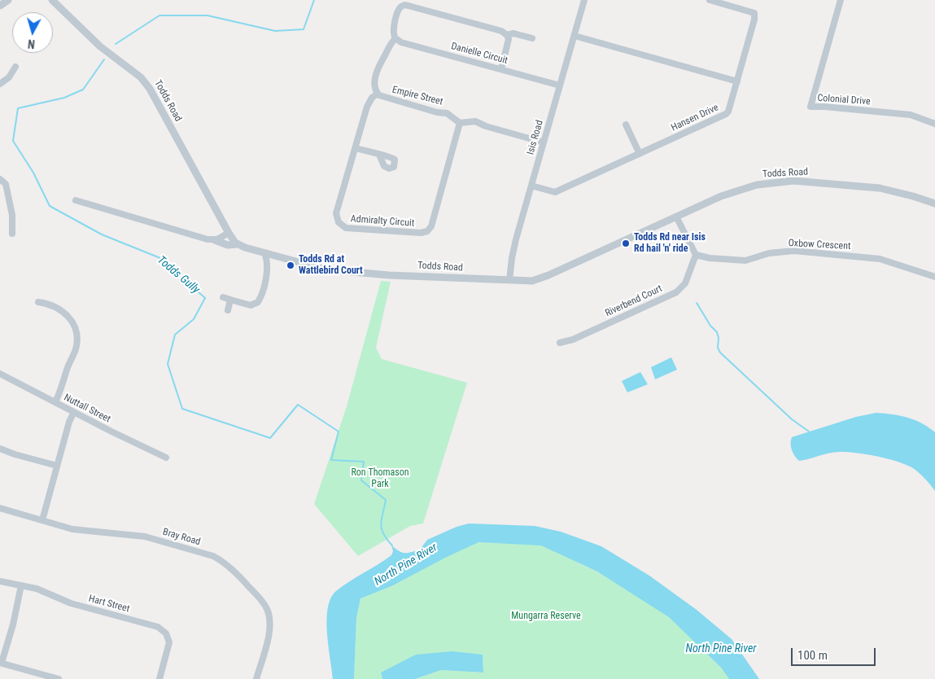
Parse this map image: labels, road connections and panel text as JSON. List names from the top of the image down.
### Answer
{
  "streets": {
    "street": [
      "Danielle Circuit",
      "Empire Street",
      "Colonial Drive",
      "Todds Road",
      "Hansen Drive",
      "Isis Road",
      "Admiralty Circuit",
      "Oxbow Crescent",
      "Riverbend Court",
      "Nuttall Street",
      "Bray Road",
      "Hart Street"
    ]
  },
  "crossings": [
    ["Danielle Circuit", "Isis Road"],
    ["Empire Street", "Isis Road"],
    ["Empire Street", "Admiralty Circuit"],
    ["Todds Road", "Isis Road"],
    ["Hansen Drive", "Isis Road"],
    ["Oxbow Crescent", "Riverbend Court"]
  ],
  "water": ["Todds Gully", "North Pine River"],
  "parks": ["Ron Thomason Park", "Mungarra Reserve"],
  "places": ["Todds Rd near Isis Rd hail 'n' ride", "Todds Rd at Wattlebird Court"],
  "scale_bar": "100 m",
  "north": "bottom"
}
